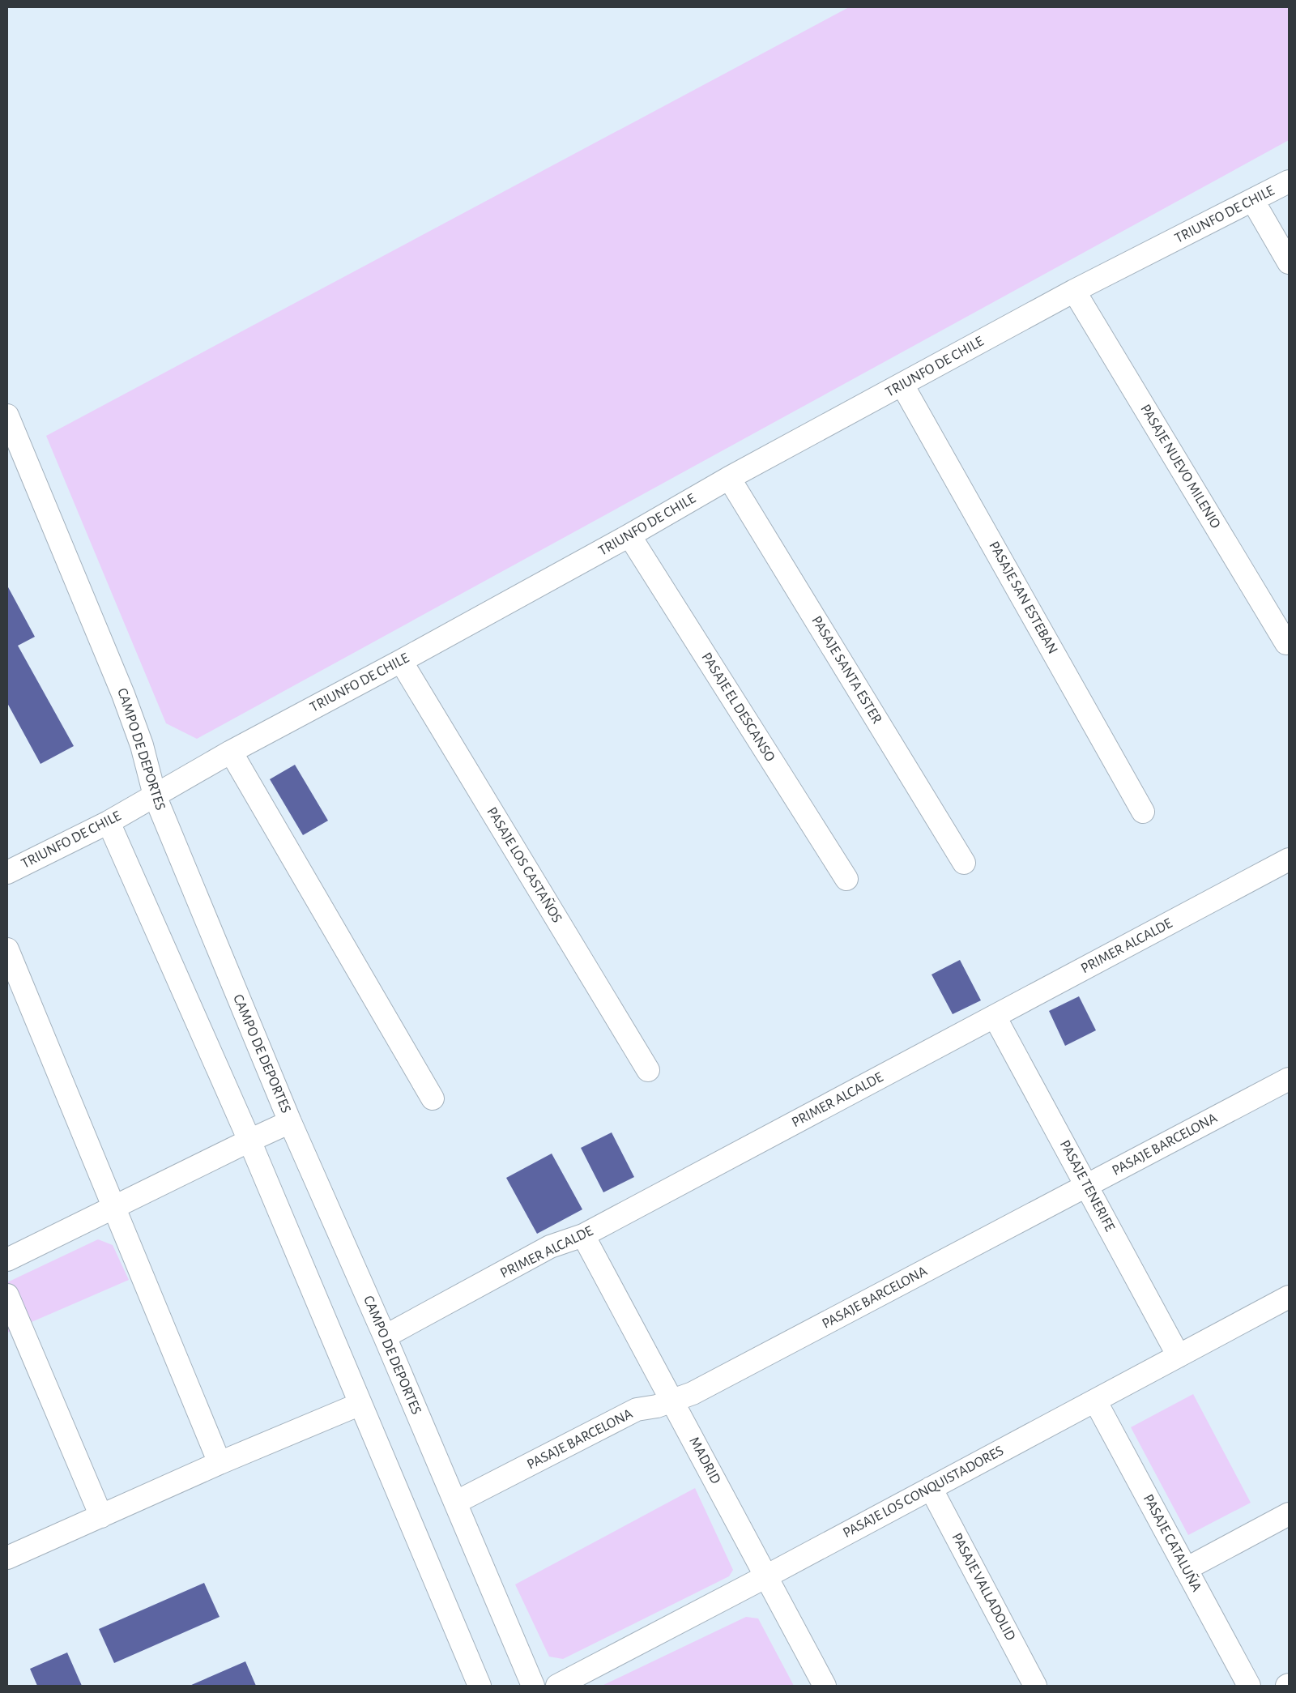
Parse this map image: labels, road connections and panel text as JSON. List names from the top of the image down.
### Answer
{
  "streets": {
    "street": [
      "TRIUNFO DE CHILE",
      "PASAJE NUEVO MILENIO",
      "PASAJE SAN ESTEBAN",
      "PASAJE SANTA ESTER",
      "PASAJE EL DESCANSO",
      "CAMPO DE DEPORTES",
      "PASAJE LOS CASTAÑOS",
      "PRIMER ALCALDE",
      "PASAJE BARCELONA",
      "PASAJE TENERIFE",
      "MADRID",
      "PASAJE LOS CONQUISTADORES",
      "PASAJE CATALUÑA",
      "PASAJE VALLADOLID"
    ]
  },
  "crossings": [
    ["TRIUNFO DE CHILE", "PASAJE NUEVO MILENIO"],
    ["TRIUNFO DE CHILE", "PASAJE SAN ESTEBAN"],
    ["TRIUNFO DE CHILE", "PASAJE SANTA ESTER"],
    ["TRIUNFO DE CHILE", "PASAJE EL DESCANSO"],
    ["TRIUNFO DE CHILE", "CAMPO DE DEPORTES"],
    ["TRIUNFO DE CHILE", "PASAJE LOS CASTAÑOS"],
    ["CAMPO DE DEPORTES", "PRIMER ALCALDE"],
    ["CAMPO DE DEPORTES", "PASAJE BARCELONA"],
    ["PRIMER ALCALDE", "PASAJE TENERIFE"],
    ["PRIMER ALCALDE", "MADRID"],
    ["PASAJE BARCELONA", "PASAJE TENERIFE"],
    ["PASAJE BARCELONA", "MADRID"],
    ["PASAJE TENERIFE", "PASAJE LOS CONQUISTADORES"],
    ["MADRID", "PASAJE LOS CONQUISTADORES"],
    ["PASAJE LOS CONQUISTADORES", "PASAJE CATALUÑA"],
    ["PASAJE LOS CONQUISTADORES", "PASAJE VALLADOLID"]
  ]
}
